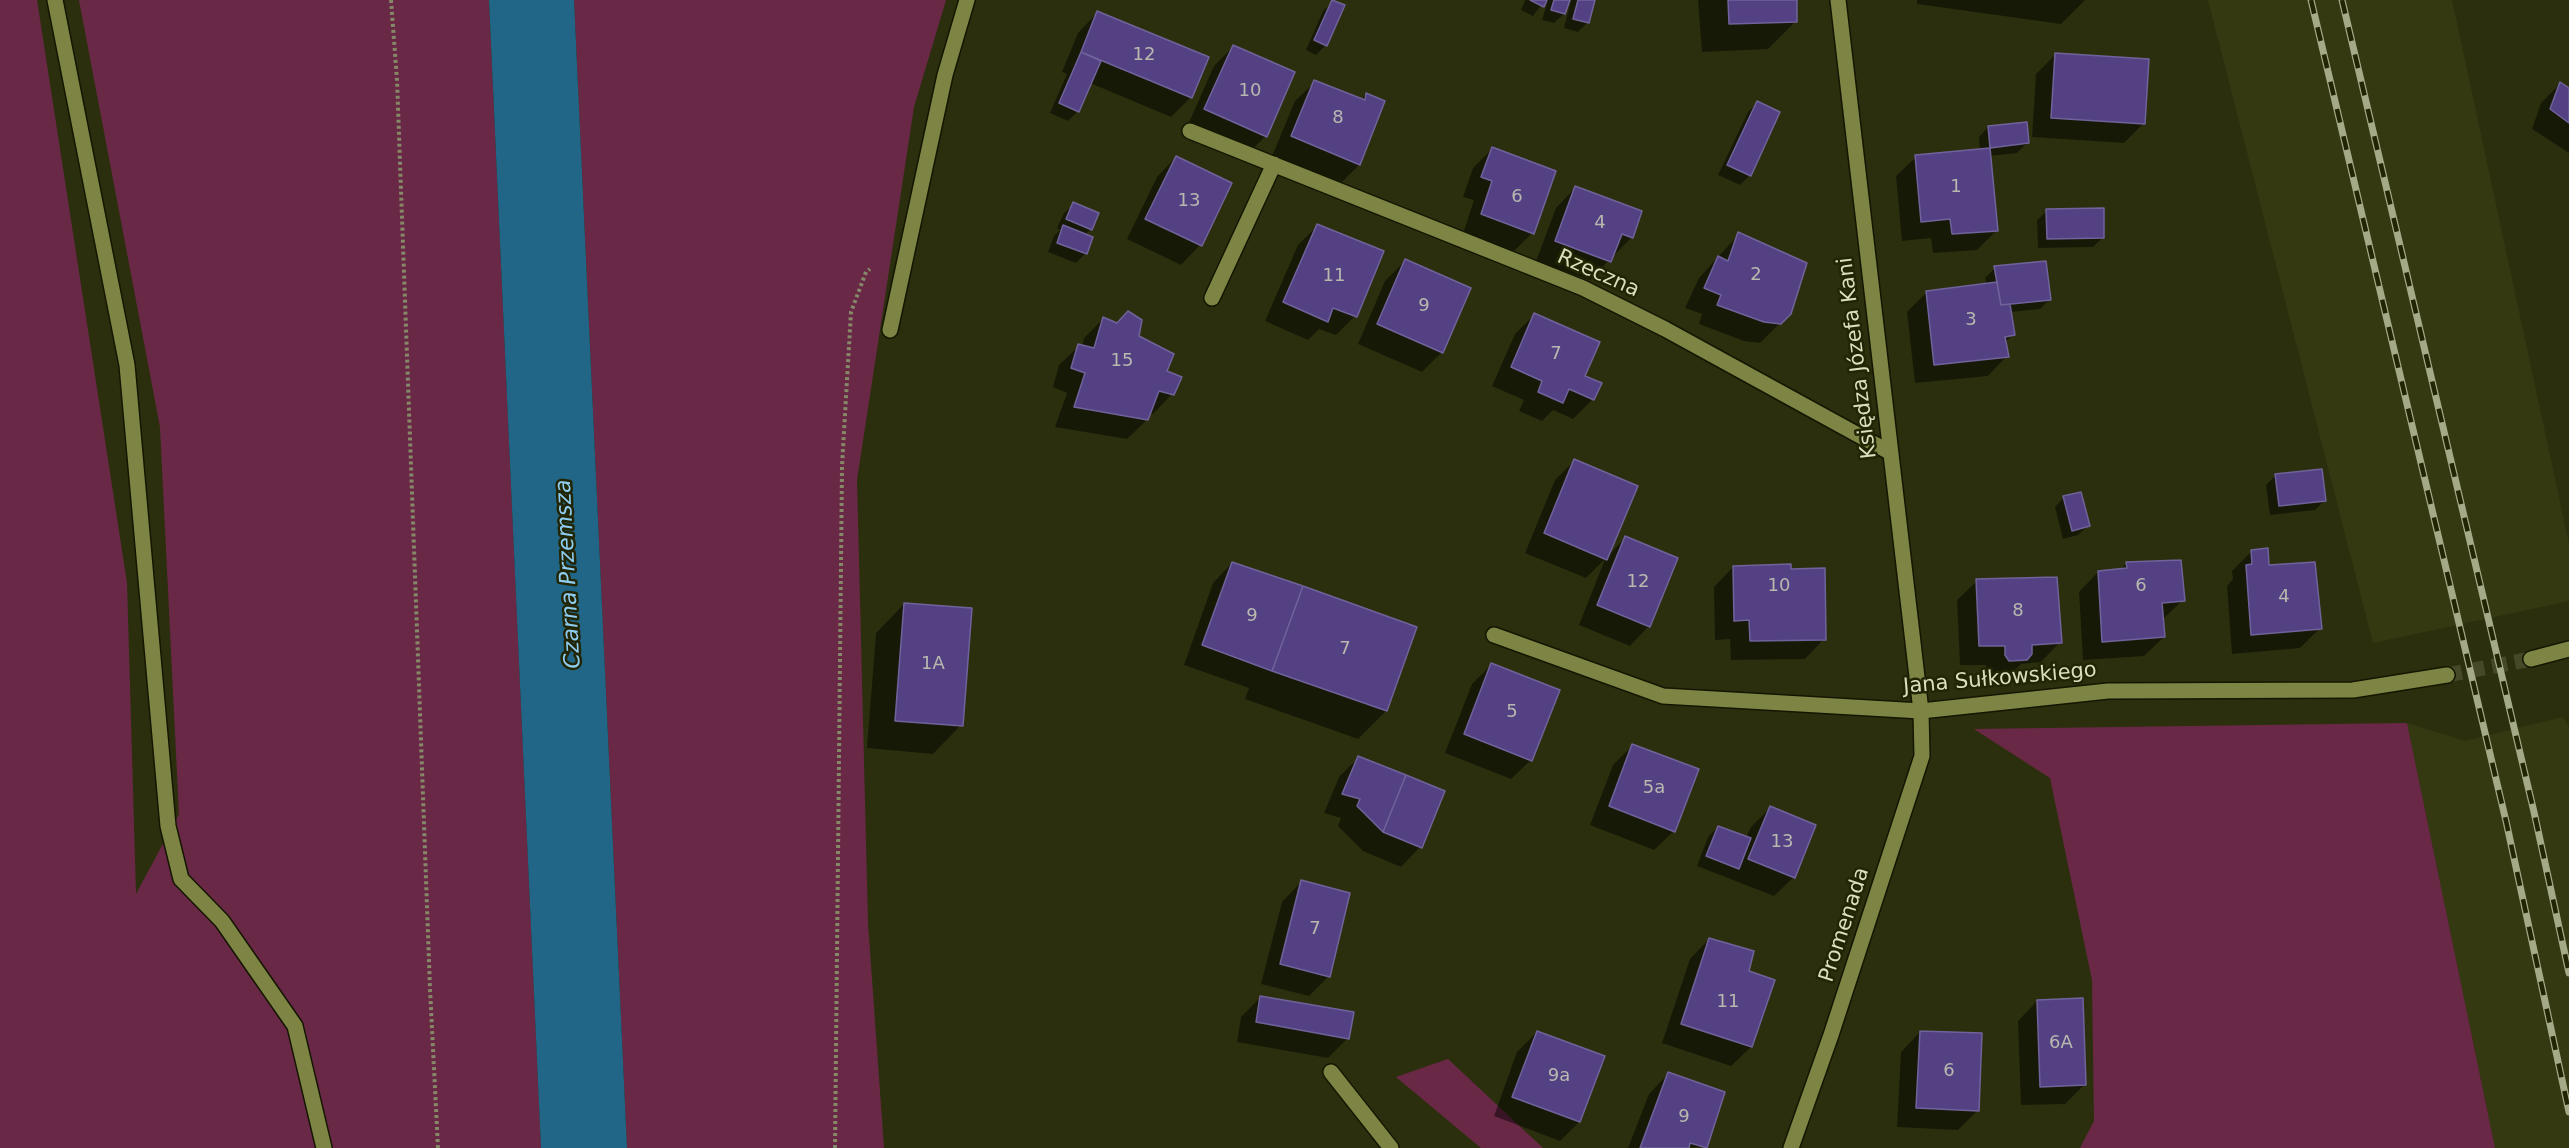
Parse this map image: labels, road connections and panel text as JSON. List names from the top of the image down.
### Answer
{
  "streets": {
    "street": [
      "Rzeczna",
      "Księdza Józefa Kani",
      "Jana Sułkowskiego",
      "Promenada"
    ]
  },
  "crossings": [
    ["Rzeczna", "Księdza Józefa Kani"],
    ["Księdza Józefa Kani", "Jana Sułkowskiego"],
    ["Księdza Józefa Kani", "Promenada"],
    ["Jana Sułkowskiego", "Promenada"]
  ],
  "water": ["Czarna Przemsza"],
  "house_numbers": [
    "12",
    "10",
    "8",
    "1",
    "6",
    "13",
    "4",
    "2",
    "11",
    "9",
    "3",
    "7",
    "15",
    "12",
    "10",
    "6",
    "4",
    "8",
    "9",
    "7",
    "1A",
    "5",
    "5a",
    "13",
    "7",
    "11",
    "6A",
    "6",
    "9a",
    "9"
  ]
}
